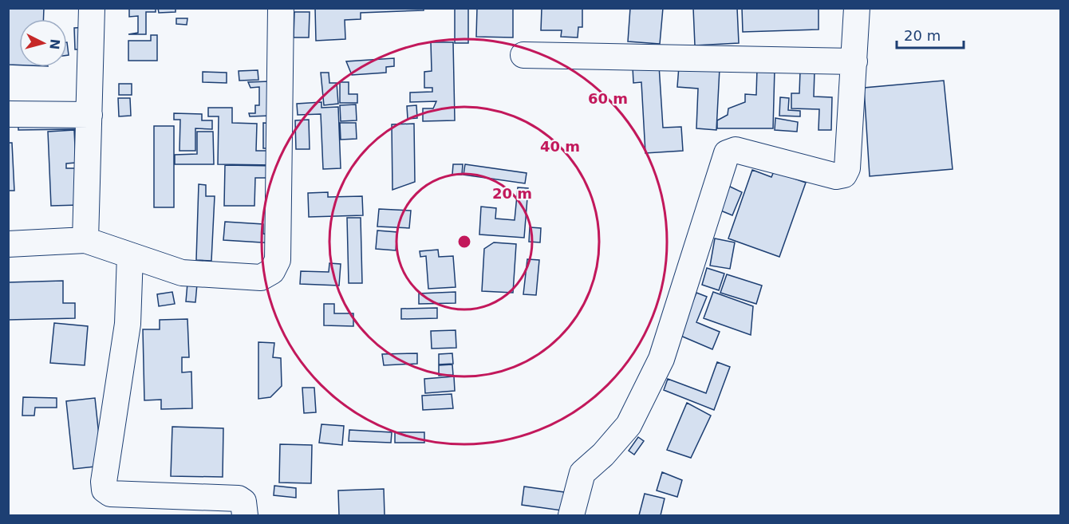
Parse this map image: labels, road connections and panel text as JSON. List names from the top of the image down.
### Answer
{
  "scale_bar": "20 m",
  "north": "right",
  "rings": ["60 m", "40 m", "20 m"]
}
